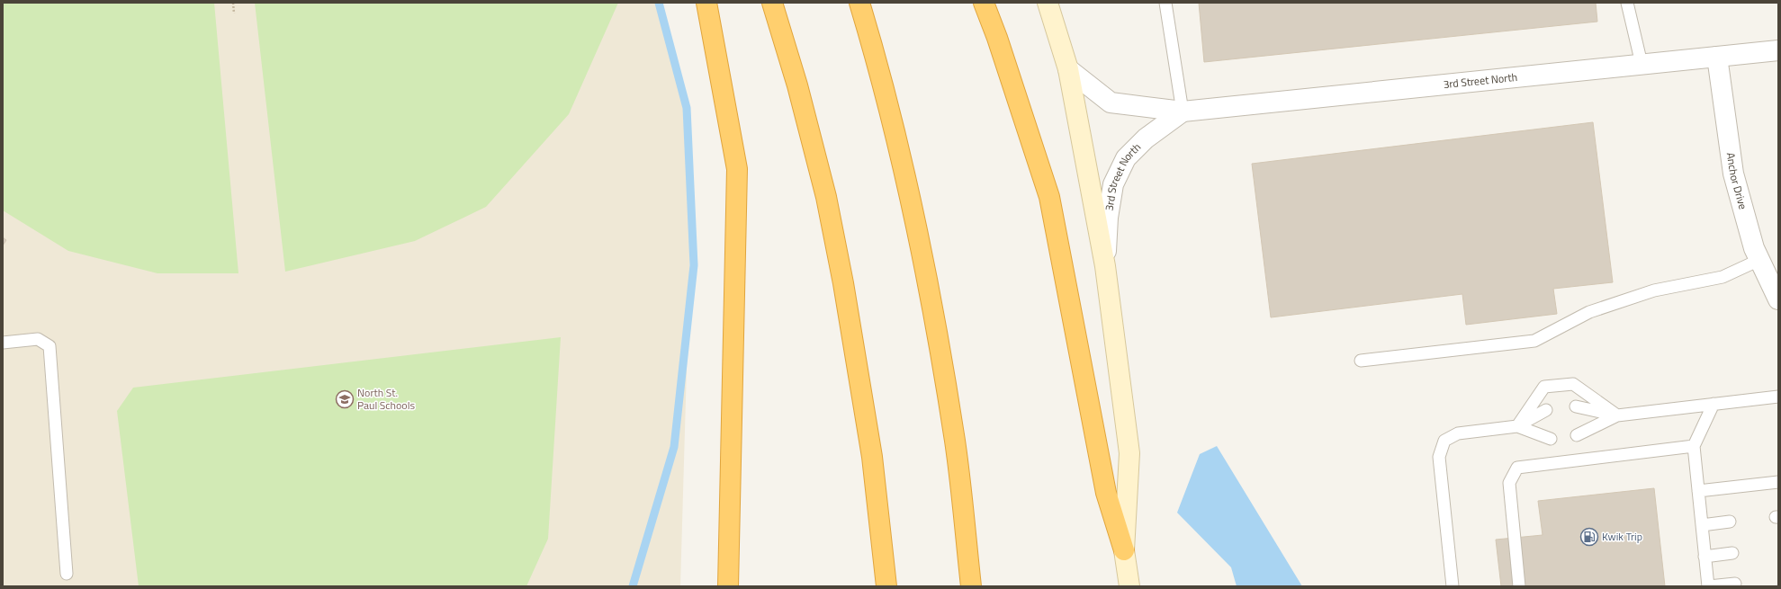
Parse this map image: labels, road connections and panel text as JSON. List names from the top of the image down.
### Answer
{
  "streets": {
    "street": ["3rd Street North", "Anchor Drive"]
  },
  "crossings": [
    ["3rd Street North", "Anchor Drive"]
  ],
  "places": {
    "school or university": ["North St. Paul Schools"],
    "fuel station": ["Kwik Trip"]
  }
}
